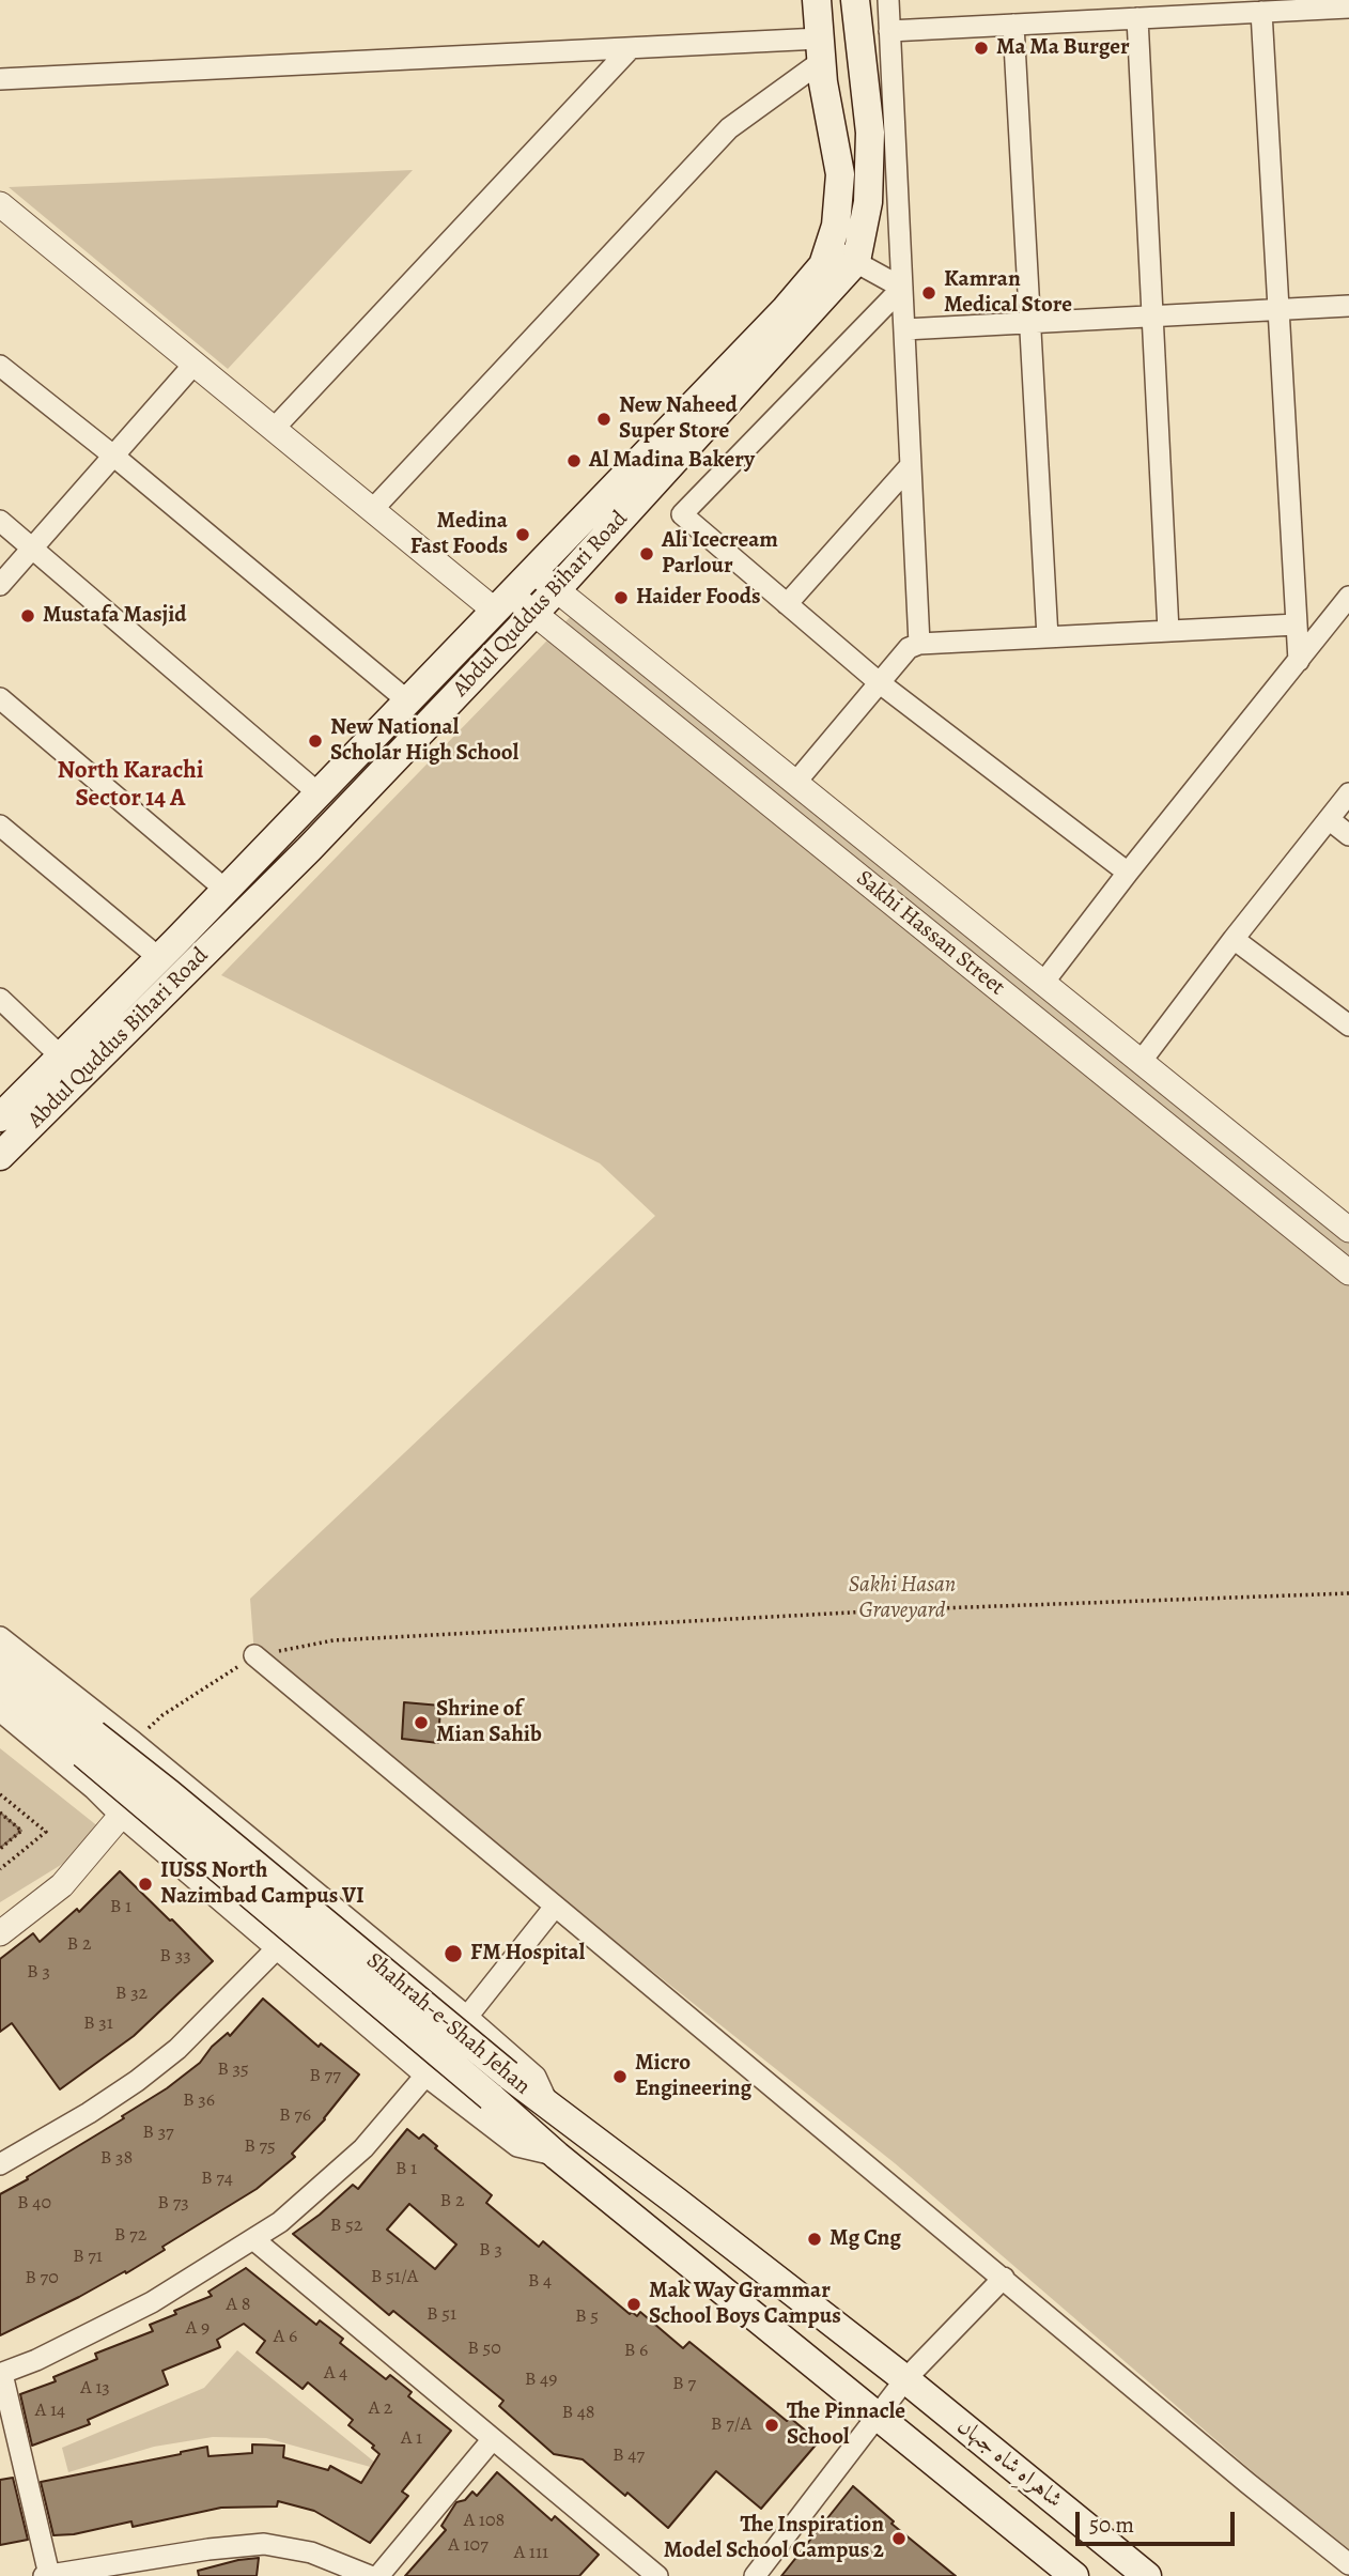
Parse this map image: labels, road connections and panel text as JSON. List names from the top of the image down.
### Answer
{
  "streets": {
    "main road": ["Abdul Quddus Bihari Road", "Shahrah-e-Shah Jehan", "شاہراہِ شاہ جہاں"],
    "street": ["Sakhi Hassan Street"]
  },
  "crossings": [
    ["Abdul Quddus Bihari Road", "Sakhi Hassan Street"],
    ["Shahrah-e-Shah Jehan", "شاہراہِ شاہ جہاں"]
  ],
  "districts": ["North Karachi Sector 14 A"],
  "parks": ["Sakhi Hasan Graveyard"],
  "places": [
    "Ma Ma Burger",
    "Kamran Medical Store",
    "New Naheed Super Store",
    "Al Madina Bakery",
    "Medina Fast Foods",
    "Ali Icecream Parlour",
    "Haider Foods",
    "Mustafa Masjid",
    "New National Scholar High School",
    "Shrine of Mian Sahib",
    "IUSS North Nazimbad Campus VI",
    "FM Hospital",
    "Micro Engineering",
    "Mg Cng",
    "Mak Way Grammar School Boys Campus",
    "The Pinnacle School",
    "The Inspiration Model School Campus 2"
  ],
  "house_numbers": [
    "B 1",
    "B 2",
    "B 33",
    "B 3",
    "B 32",
    "B 31",
    "B 35",
    "B 77",
    "B 36",
    "B 76",
    "B 37",
    "B 75",
    "B 38",
    "B 1",
    "B 74",
    "B 2",
    "B 40",
    "B 73",
    "B 52",
    "B 72",
    "B 3",
    "B 71",
    "B 51/A",
    "B 70",
    "B 4",
    "A 8",
    "B 51",
    "B 5",
    "A 9",
    "A 6",
    "B 50",
    "B 6",
    "A 4",
    "B 49",
    "B 7",
    "A 13",
    "A 2",
    "A 14",
    "B 48",
    "B 7/A",
    "A 1",
    "B 47",
    "A 108",
    "A 107",
    "A 111"
  ],
  "scale_bar": "50 m"
}
